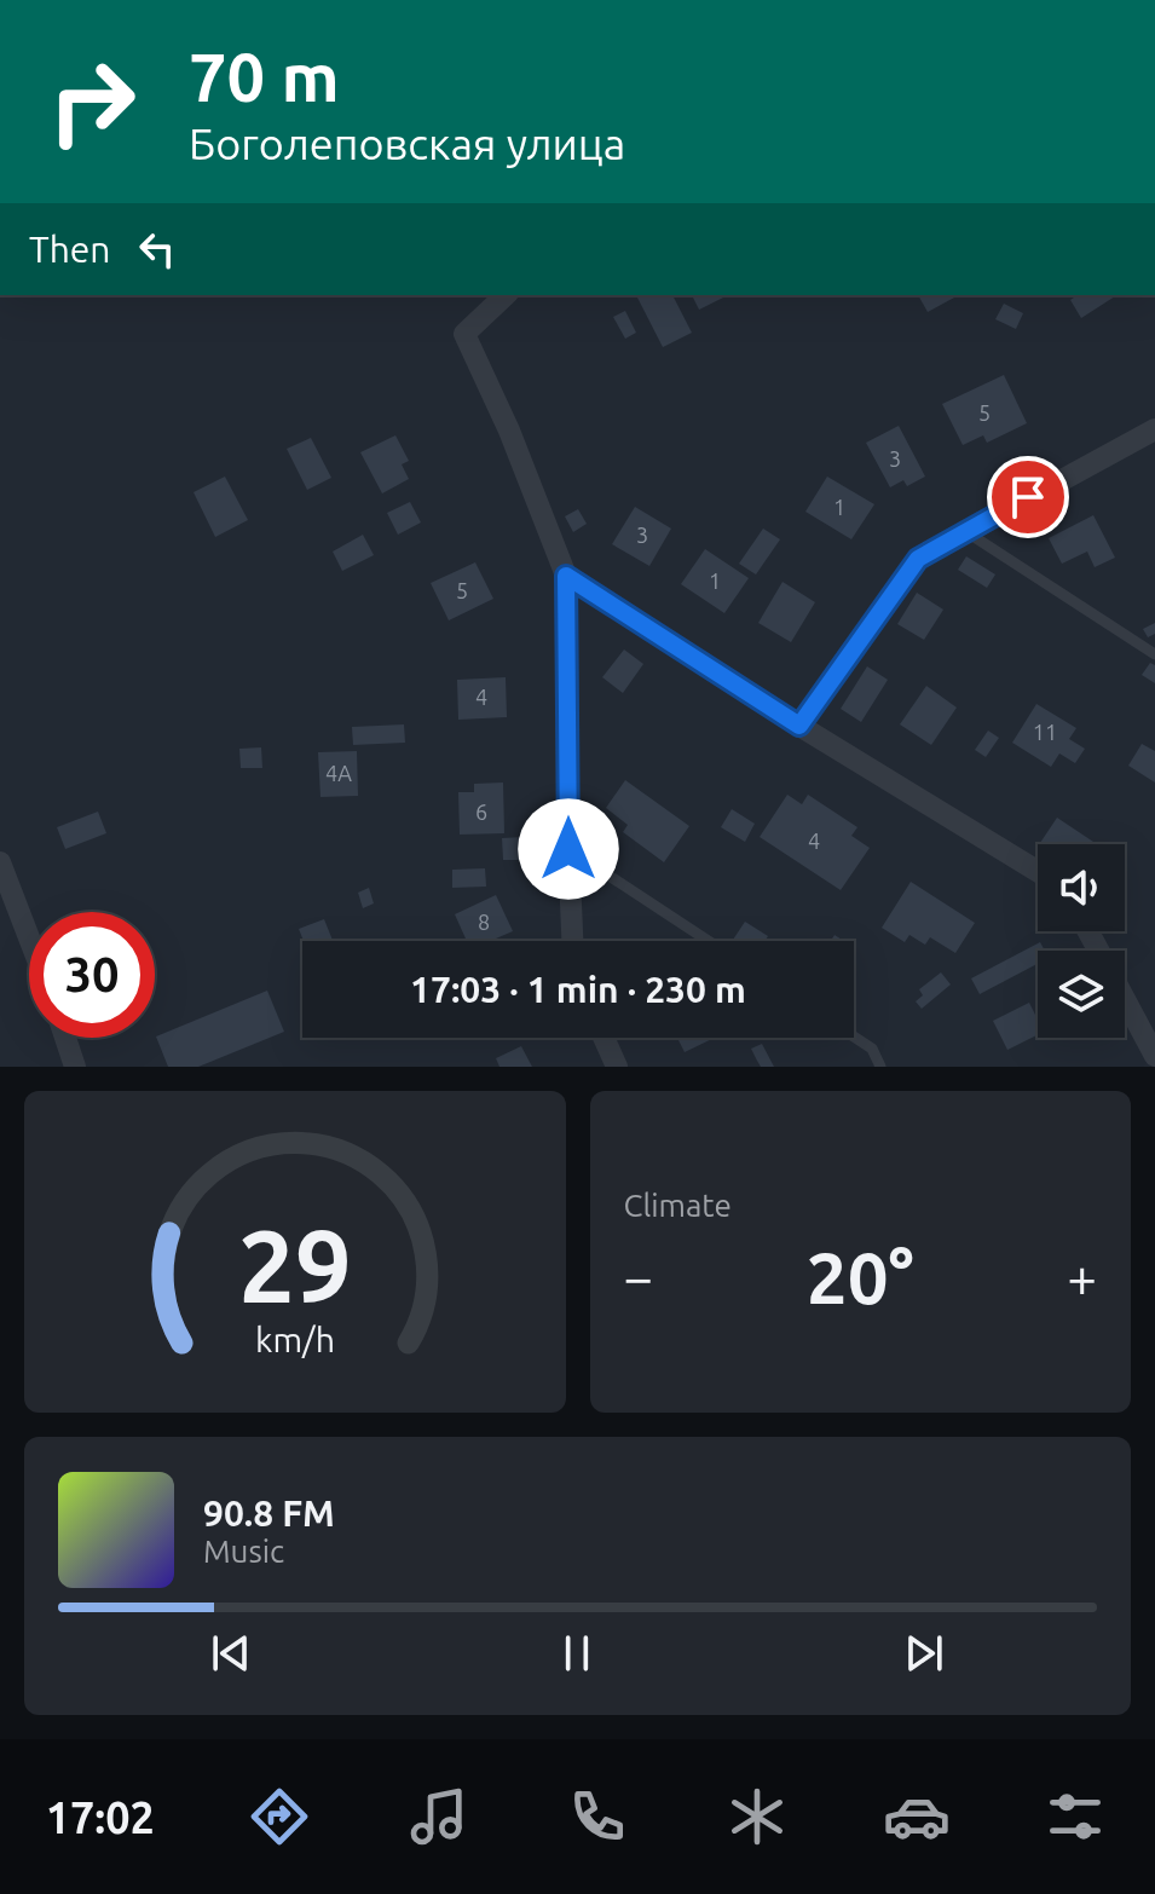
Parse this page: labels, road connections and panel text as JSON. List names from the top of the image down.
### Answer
{
  "house_numbers": [
    "5",
    "3",
    "1",
    "3",
    "1",
    "5",
    "4",
    "11",
    "4А",
    "6",
    "4",
    "8"
  ],
  "page": {
    "turn": ["70 m", "Боголеповская улица"],
    "then": "Then",
    "limit": "30",
    "trip": "17:03 · 1 min · 230 m",
    "tile": "Climate",
    "heat": ["−", "20°", "+"],
    "song": ["90.8 FM", "Music"],
    "tabs": "17:02",
    "gauge": ["29", "km/h"]
  }
}
